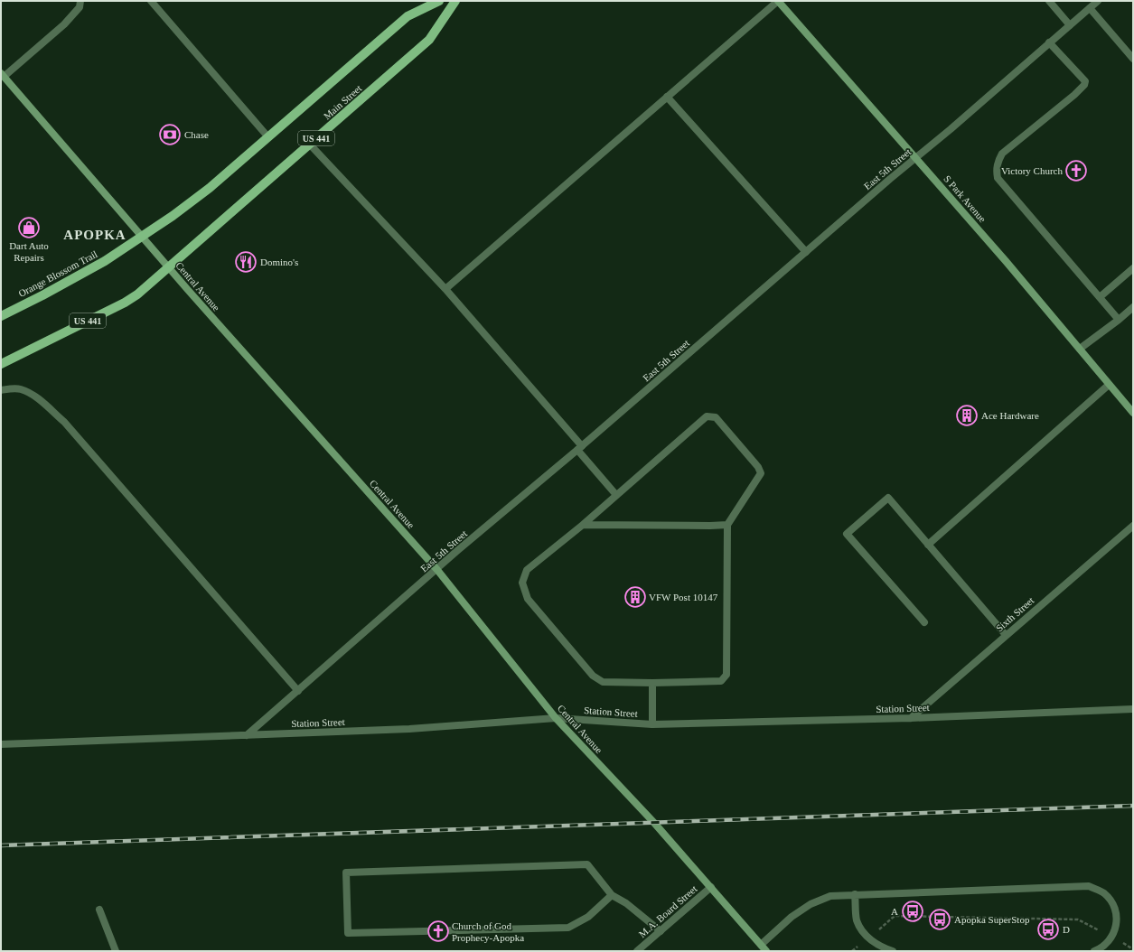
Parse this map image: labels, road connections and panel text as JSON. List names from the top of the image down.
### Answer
{
  "streets": {
    "main road": ["Main Street", "US 441", "Orange Blossom Trail"],
    "street": [
      "East 5th Street",
      "S Park Avenue",
      "Central Avenue",
      "Sixth Street",
      "Station Street",
      "M.A. Board Street"
    ]
  },
  "crossings": [
    ["Main Street", "US 441"],
    ["Main Street", "Central Avenue"],
    ["US 441", "Orange Blossom Trail"],
    ["US 441", "Central Avenue"],
    ["East 5th Street", "S Park Avenue"],
    ["East 5th Street", "Central Avenue"],
    ["East 5th Street", "Station Street"],
    ["Orange Blossom Trail", "Central Avenue"],
    ["Central Avenue", "Station Street"],
    ["Central Avenue", "M.A. Board Street"],
    ["Sixth Street", "Station Street"]
  ],
  "districts": ["APOPKA"],
  "places": {
    "bank": ["Chase"],
    "church": ["Victory Church", "Church of God Prophecy-Apopka"],
    "shop": ["Dart Auto Repairs"],
    "restaurant": ["Domino's"],
    "building": ["Ace Hardware", "VFW Post 10147"],
    "bus stop": ["A", "Apopka SuperStop", "D"]
  }
}
